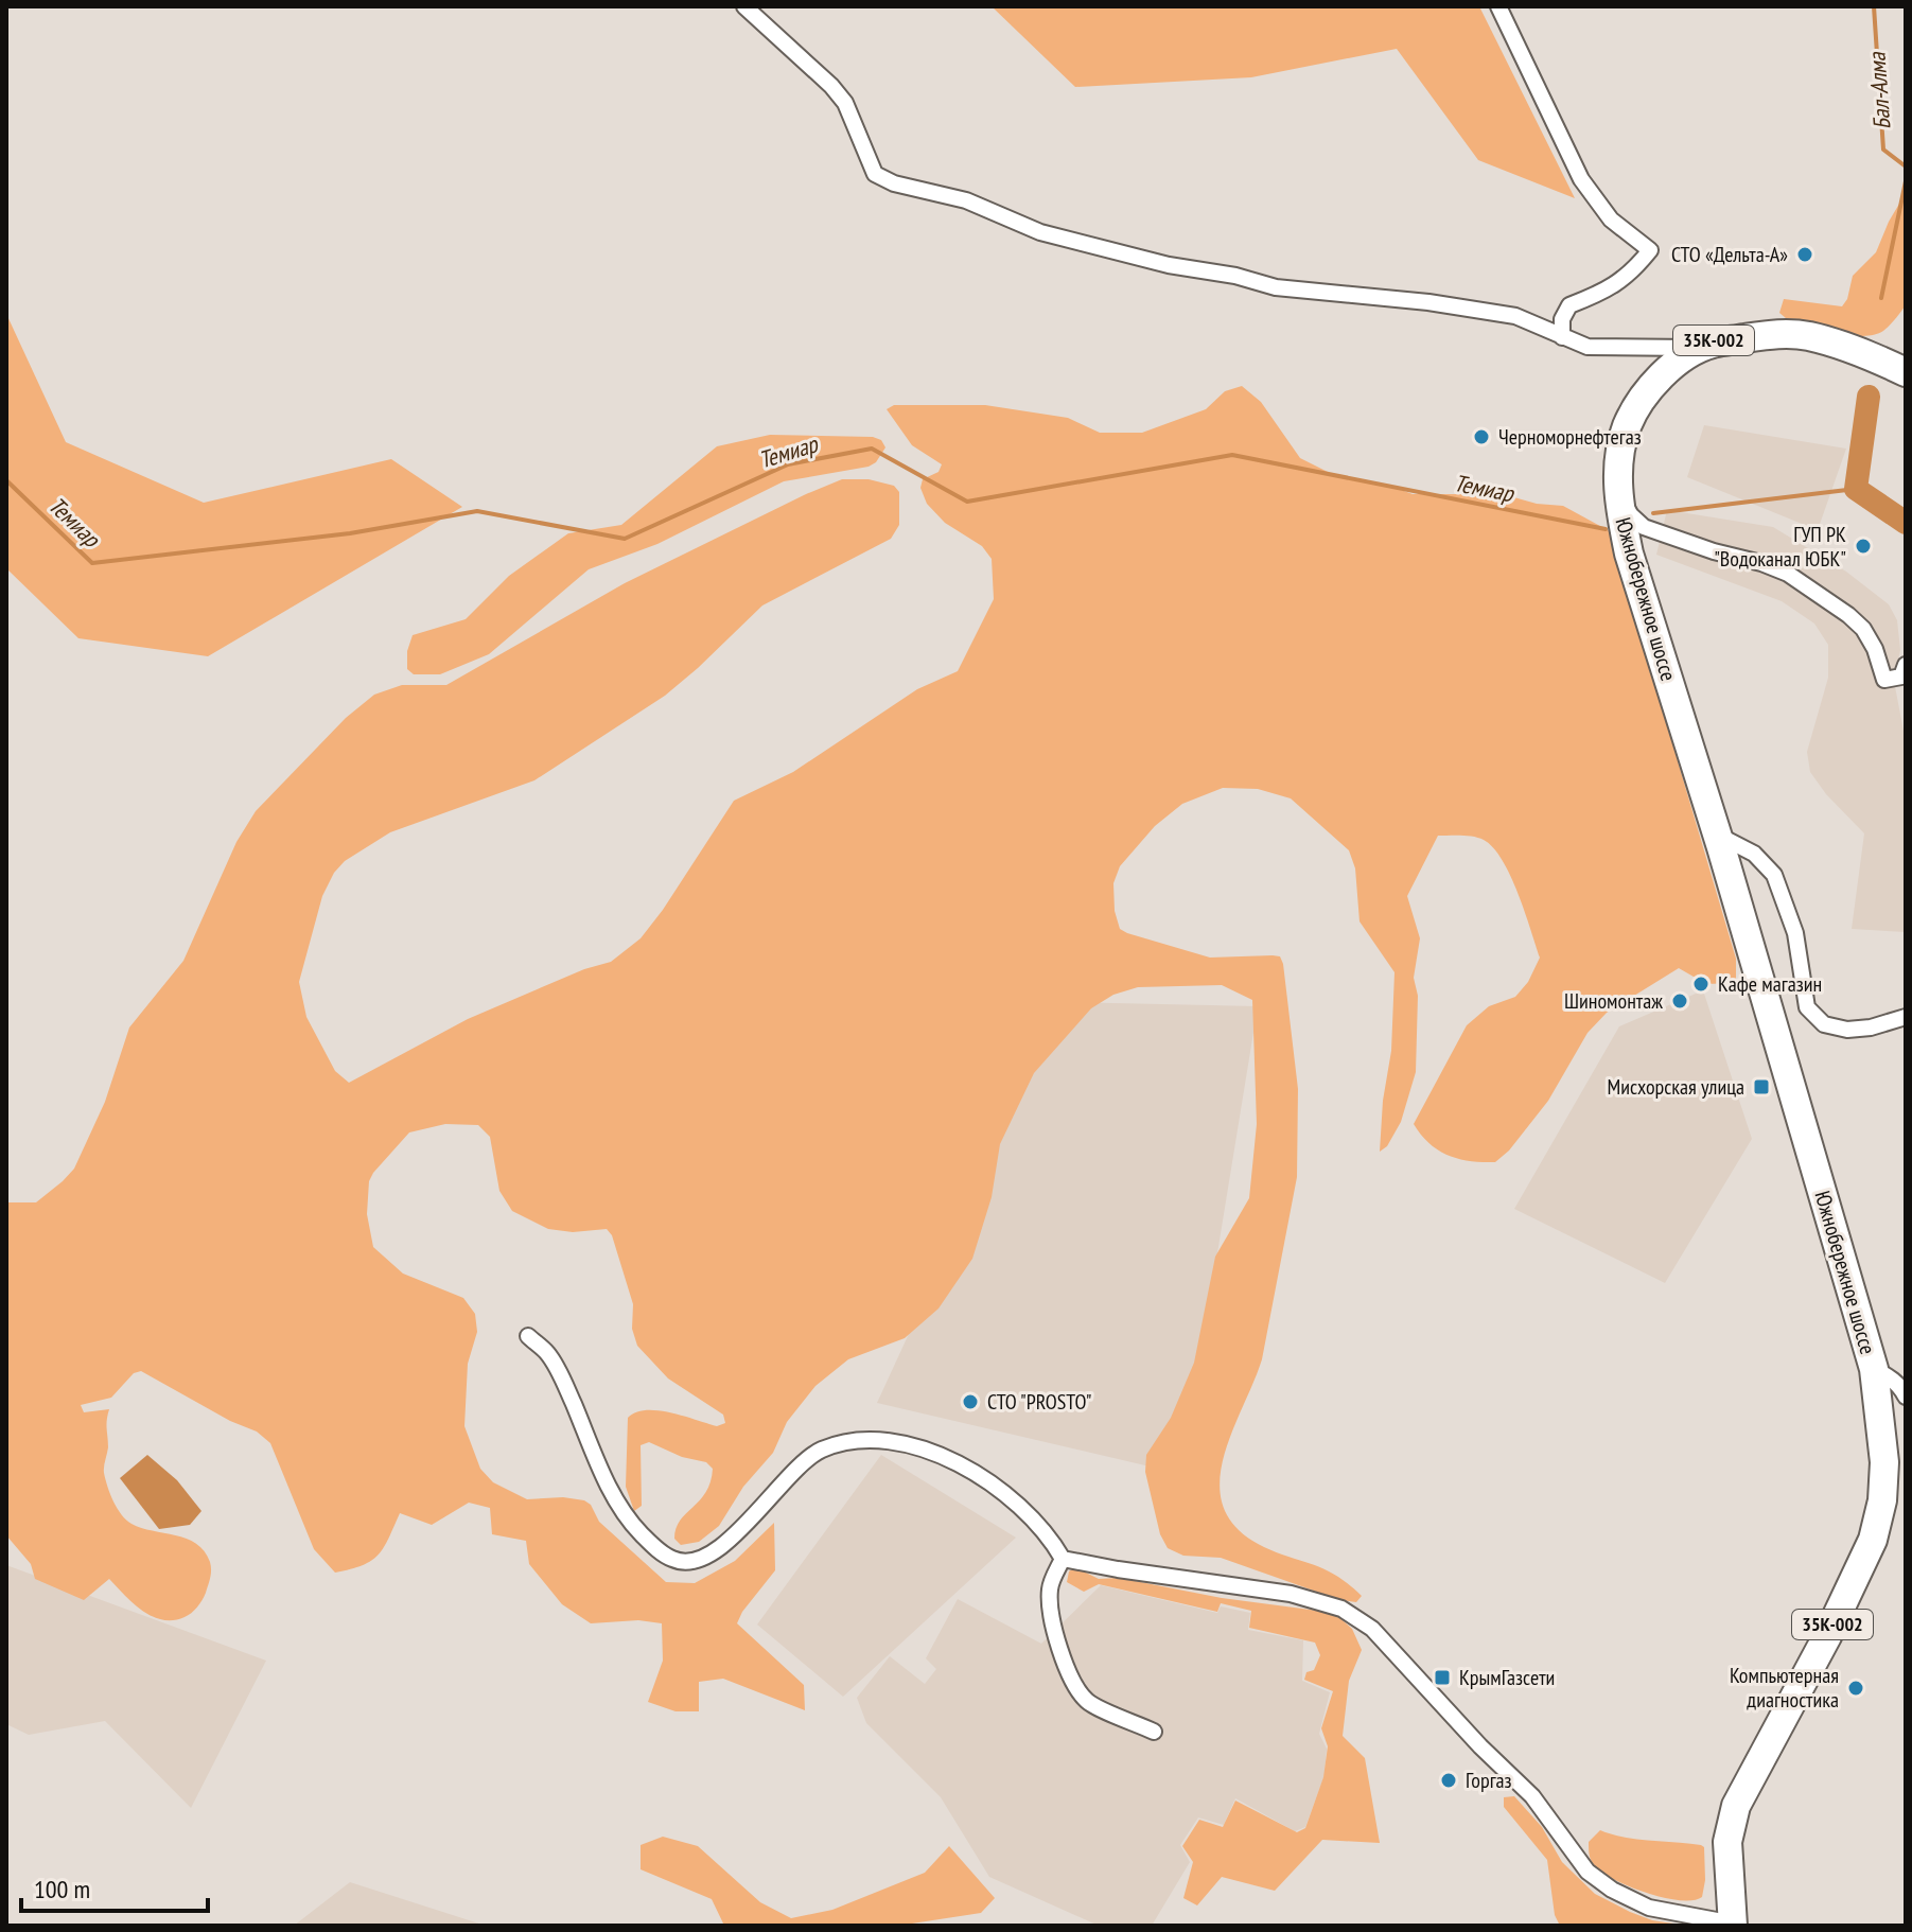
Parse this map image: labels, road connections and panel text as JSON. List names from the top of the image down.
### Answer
{
  "streets": {
    "highway": ["35К-002", "Южнобережное шоссе"]
  },
  "water": ["Бал-Алма", "Темиар"],
  "places": {
    "other": [
      "СТО «Дельта-А»",
      "Черноморнефтегаз",
      "ГУП РК \"Водоканал ЮБК\"",
      "Кафе магазин",
      "Шиномонтаж",
      "СТО \"PROSTO\"",
      "Компьютерная диагностика",
      "Горгаз"
    ],
    "transit": ["Мисхорская улица", "КрымГазсети"]
  },
  "scale_bar": "100 m"
}
